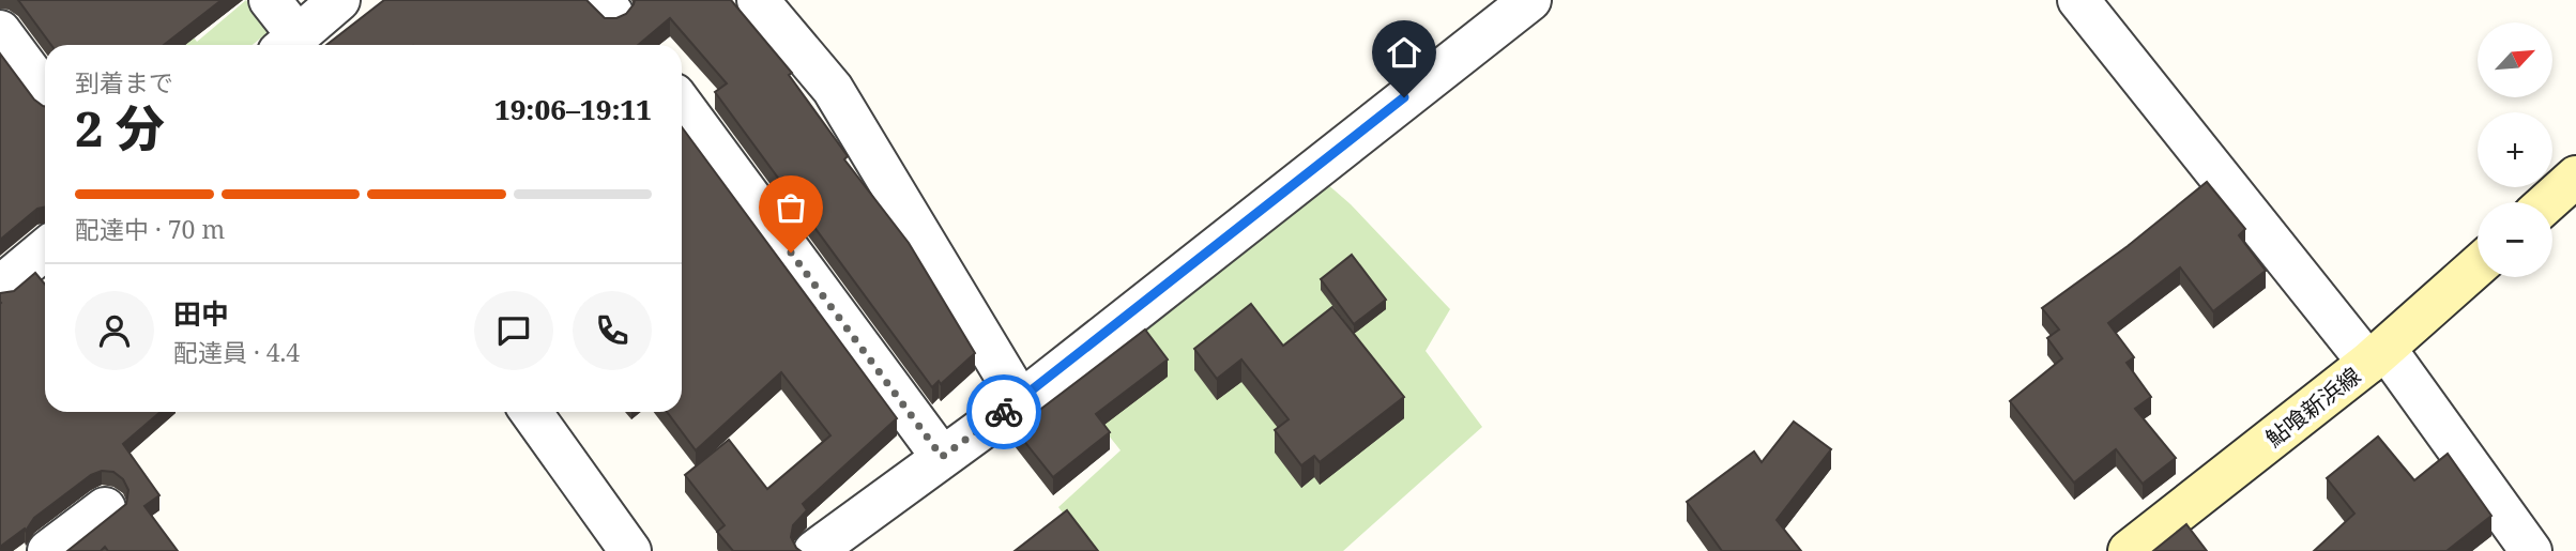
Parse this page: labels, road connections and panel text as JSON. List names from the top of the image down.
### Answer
{
  "streets": {
    "main road": ["鮎喰新浜線"]
  },
  "north": "top right",
  "page": {
    "map_buttons": ["+", "−"],
    "heading": ["2 分", "到着まで", "19:06–19:11"],
    "panel": ["田中", "配達員 · 4.4"],
    "bar": "配達中 · 70 m"
  }
}
